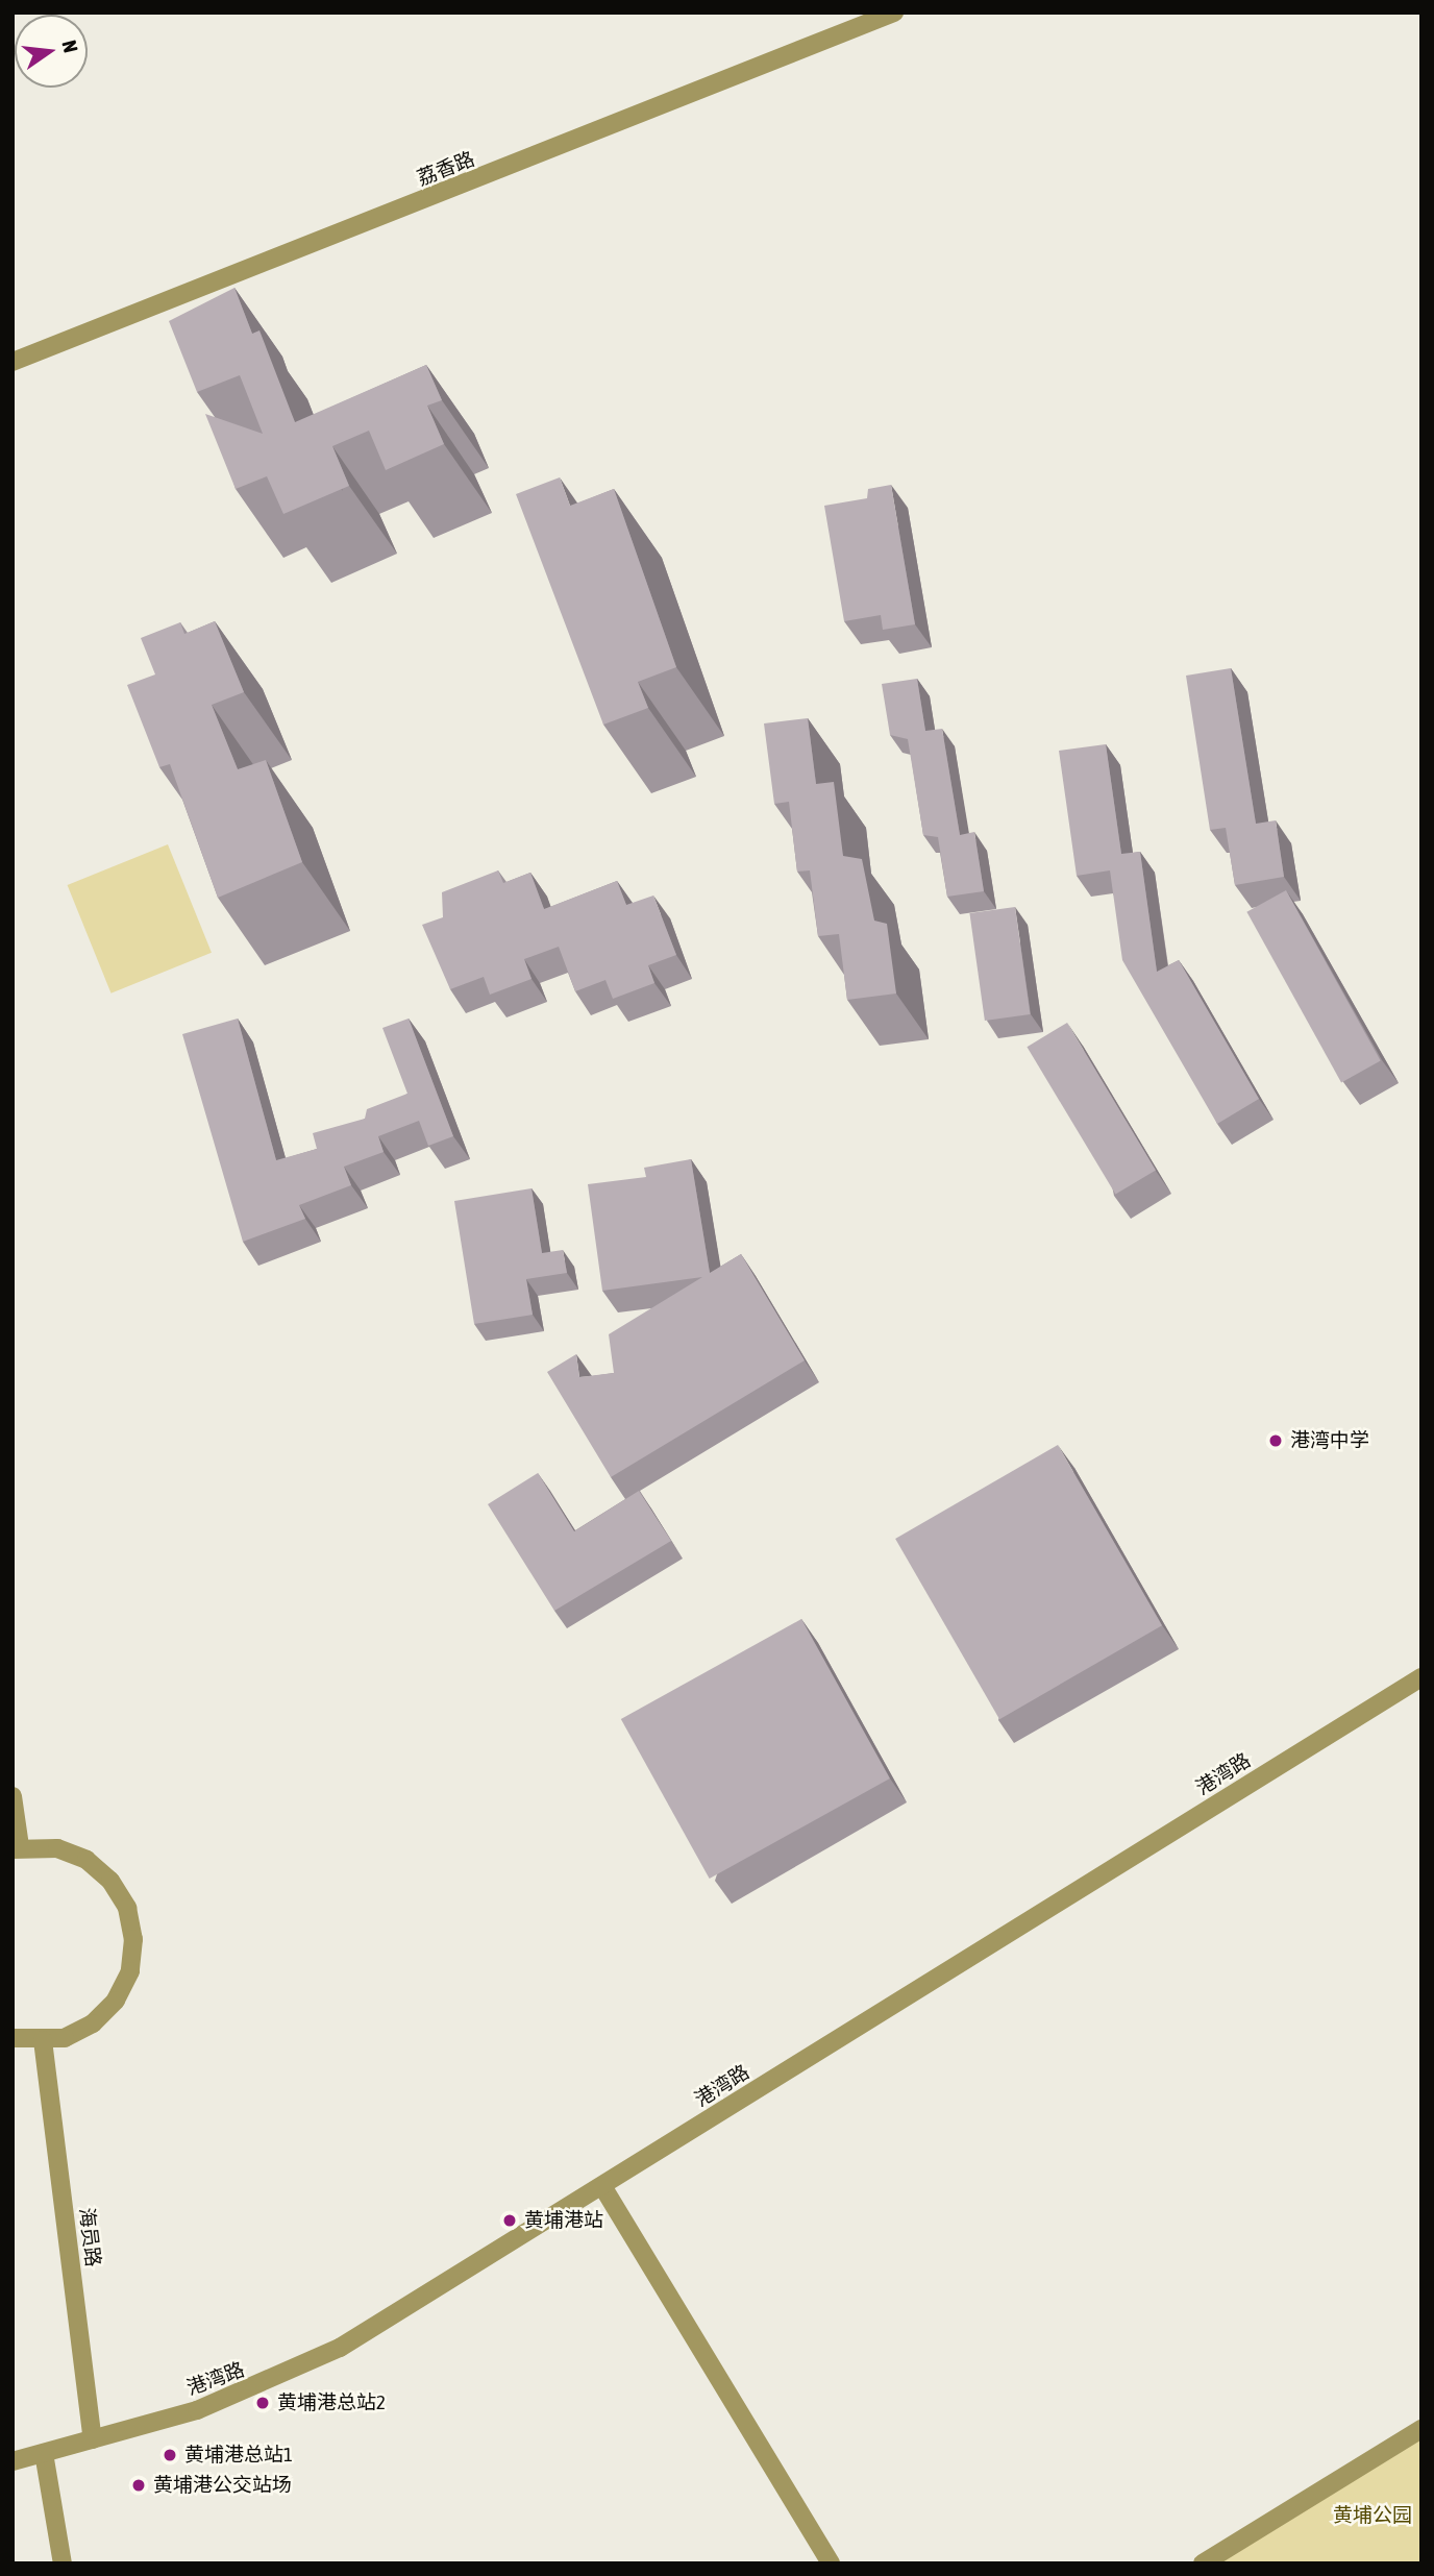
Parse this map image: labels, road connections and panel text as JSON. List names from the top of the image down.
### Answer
{
  "streets": {
    "street": ["荔香路", "港湾路", "海员路"]
  },
  "crossings": [
    ["港湾路", "海员路"]
  ],
  "parks": ["黄埔公园"],
  "places": [
    "港湾中学",
    "黄埔港站",
    "黄埔港总站2",
    "黄埔港总站1",
    "黄埔港公交站场"
  ],
  "north": "right"
}
